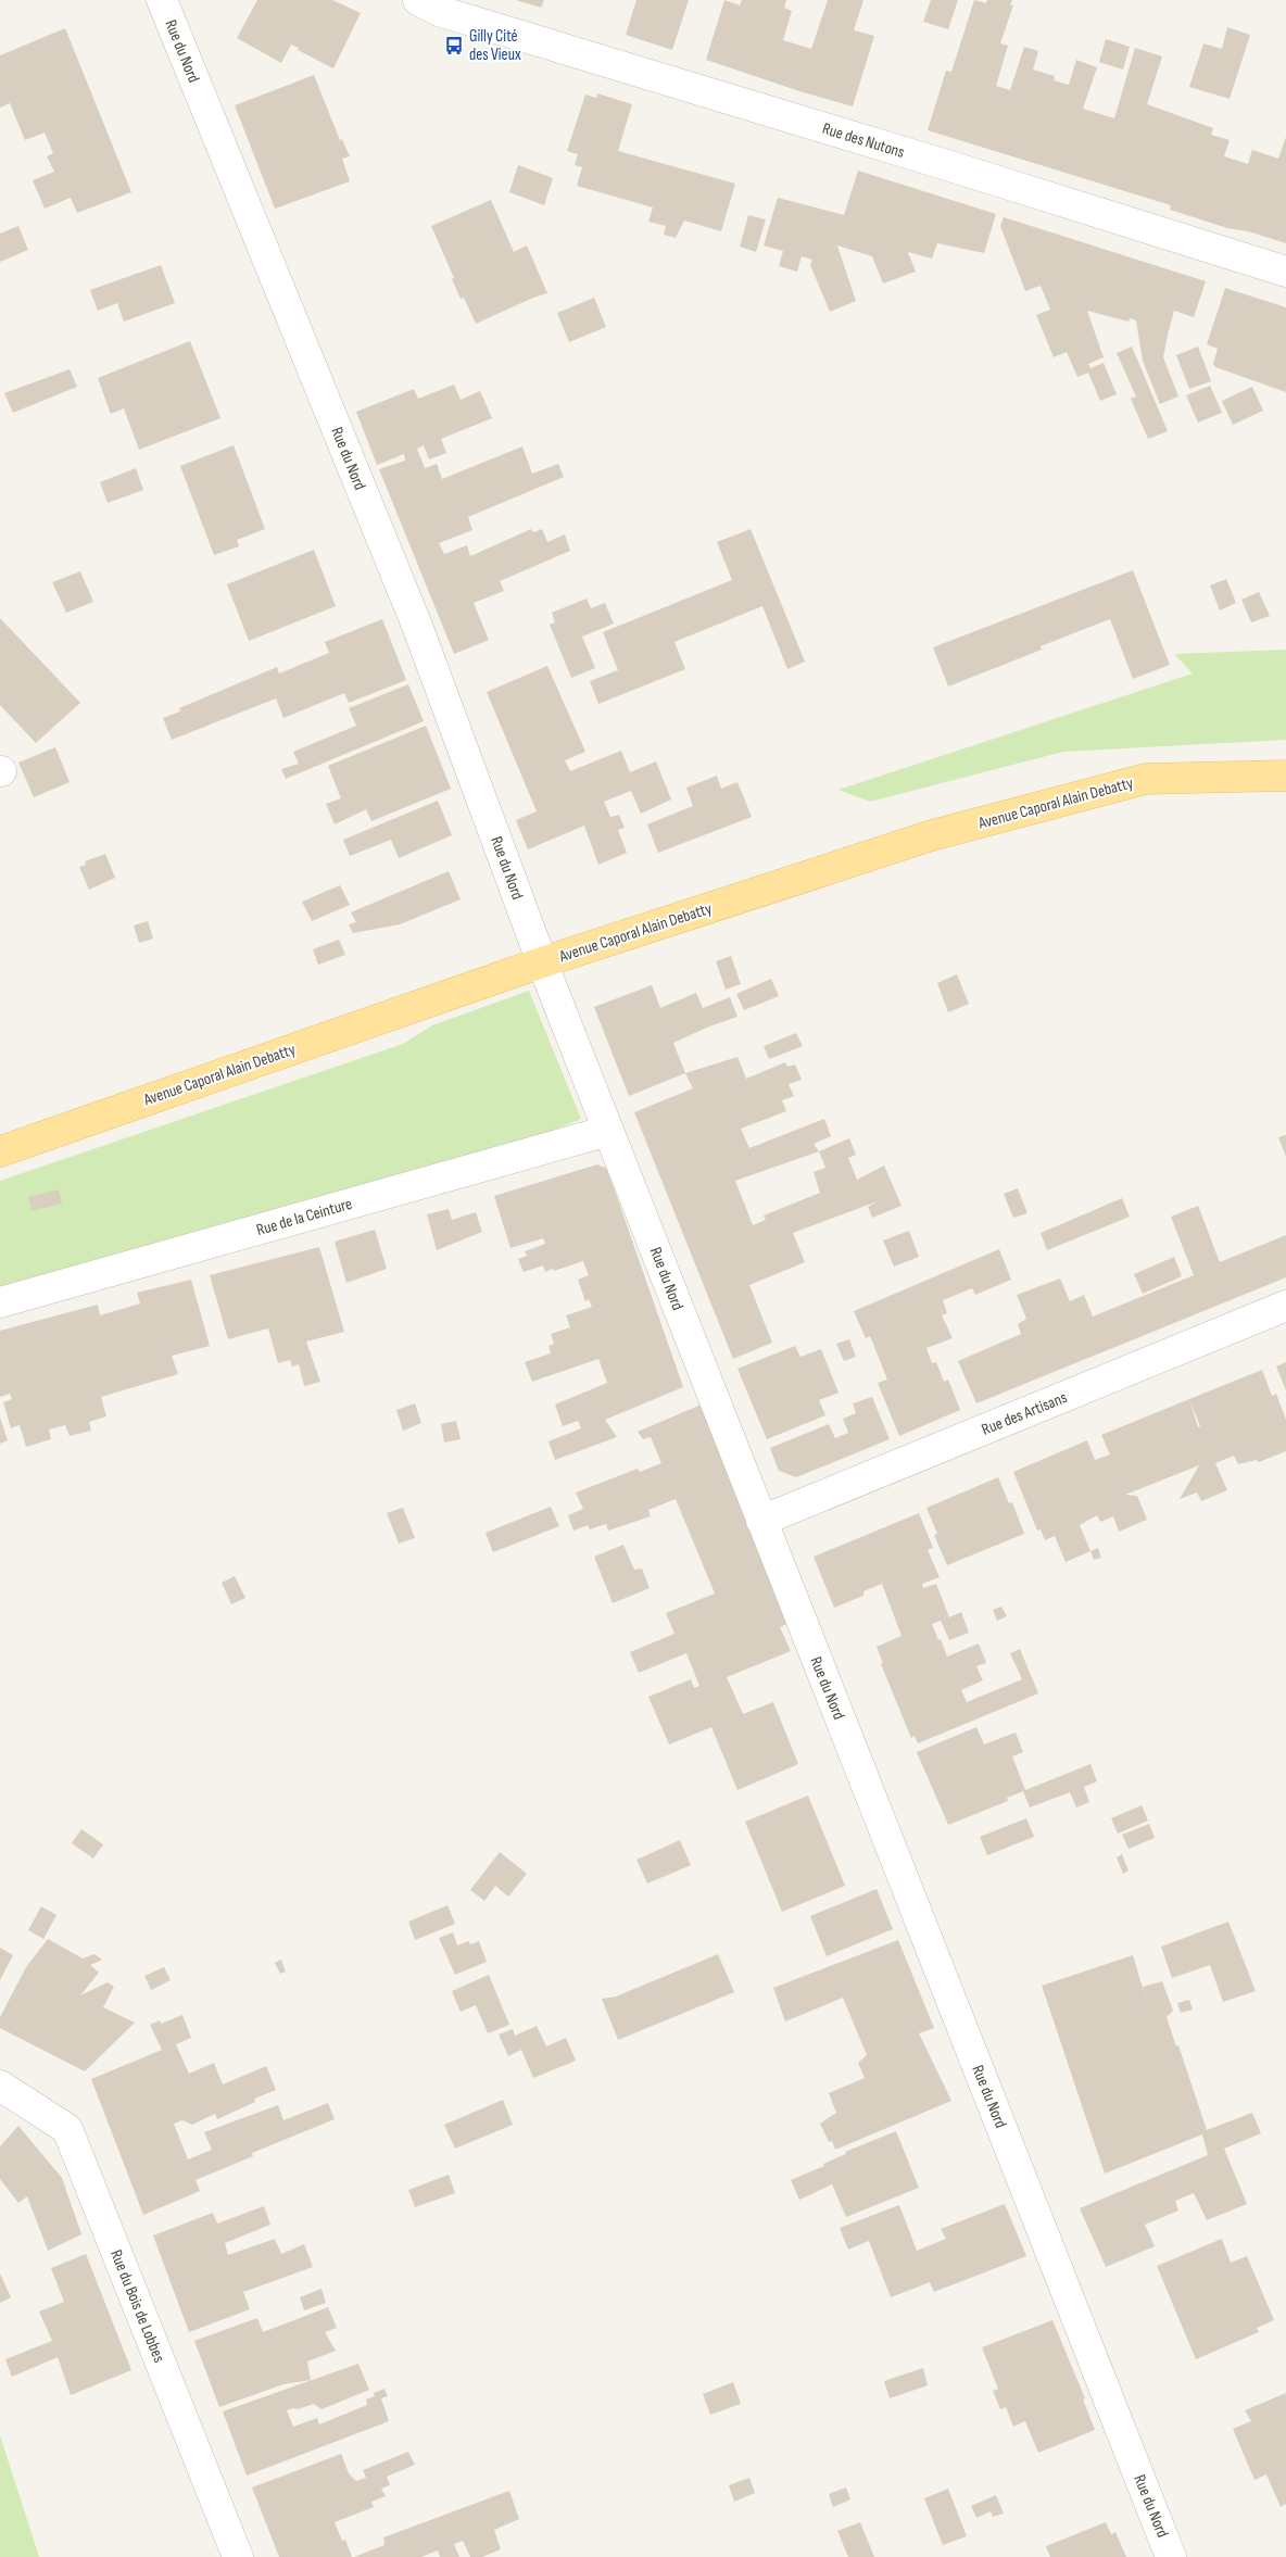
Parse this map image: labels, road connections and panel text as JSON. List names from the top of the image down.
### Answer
{
  "streets": {
    "main road": ["Avenue Caporal Alain Debatty"],
    "street": [
      "Rue du Nord",
      "Rue des Nutons",
      "Rue de la Ceinture",
      "Rue des Artisans",
      "Rue du Bois de Lobbes"
    ]
  },
  "crossings": [
    ["Rue du Nord", "Avenue Caporal Alain Debatty"],
    ["Rue du Nord", "Rue de la Ceinture"],
    ["Rue du Nord", "Rue des Artisans"]
  ],
  "places": {
    "bus stop": ["Gilly Cité des Vieux"]
  }
}
